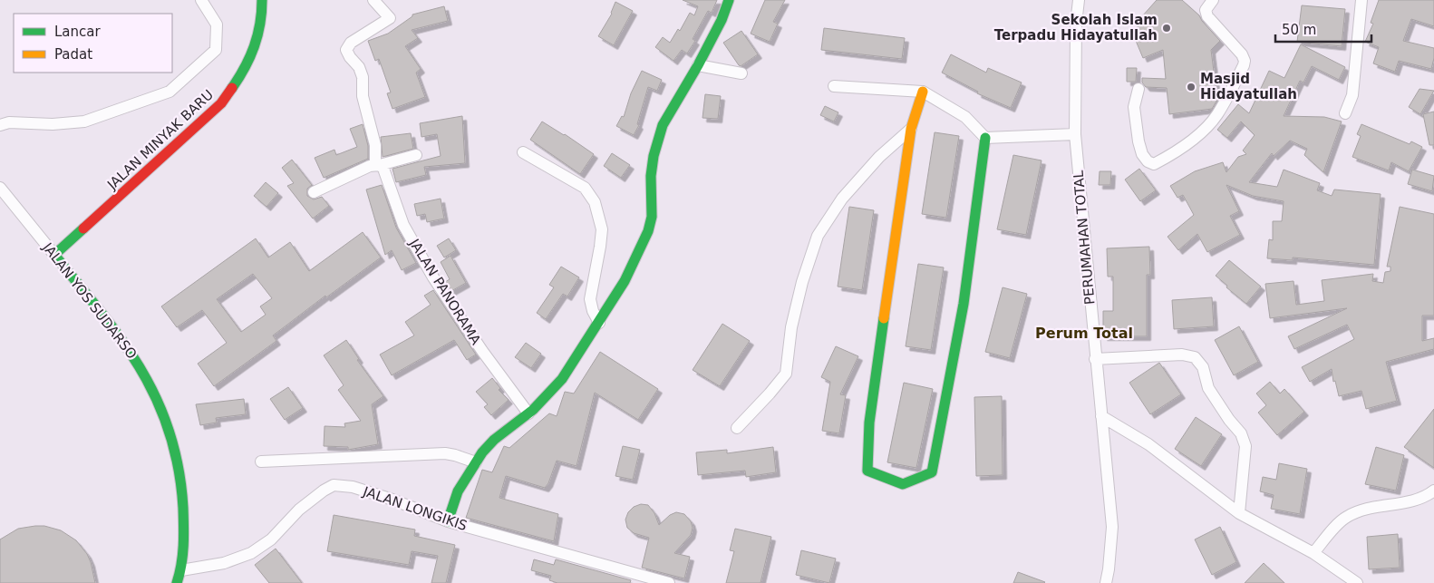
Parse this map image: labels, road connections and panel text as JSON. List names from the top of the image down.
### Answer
{
  "streets": {
    "street": [
      "JALAN MINYAK BARU",
      "PERUMAHAN TOTAL",
      "JALAN PANORAMA",
      "JALAN YOS SUDARSO",
      "JALAN LONGIKIS"
    ]
  },
  "crossings": [
    ["JALAN MINYAK BARU", "JALAN YOS SUDARSO"],
    ["JALAN YOS SUDARSO", "JALAN LONGIKIS"]
  ],
  "districts": ["Perum Total"],
  "places": ["Sekolah Islam Terpadu Hidayatullah", "Masjid Hidayatullah"],
  "legend": ["Lancar", "Padat"],
  "scale_bar": "50 m"
}
